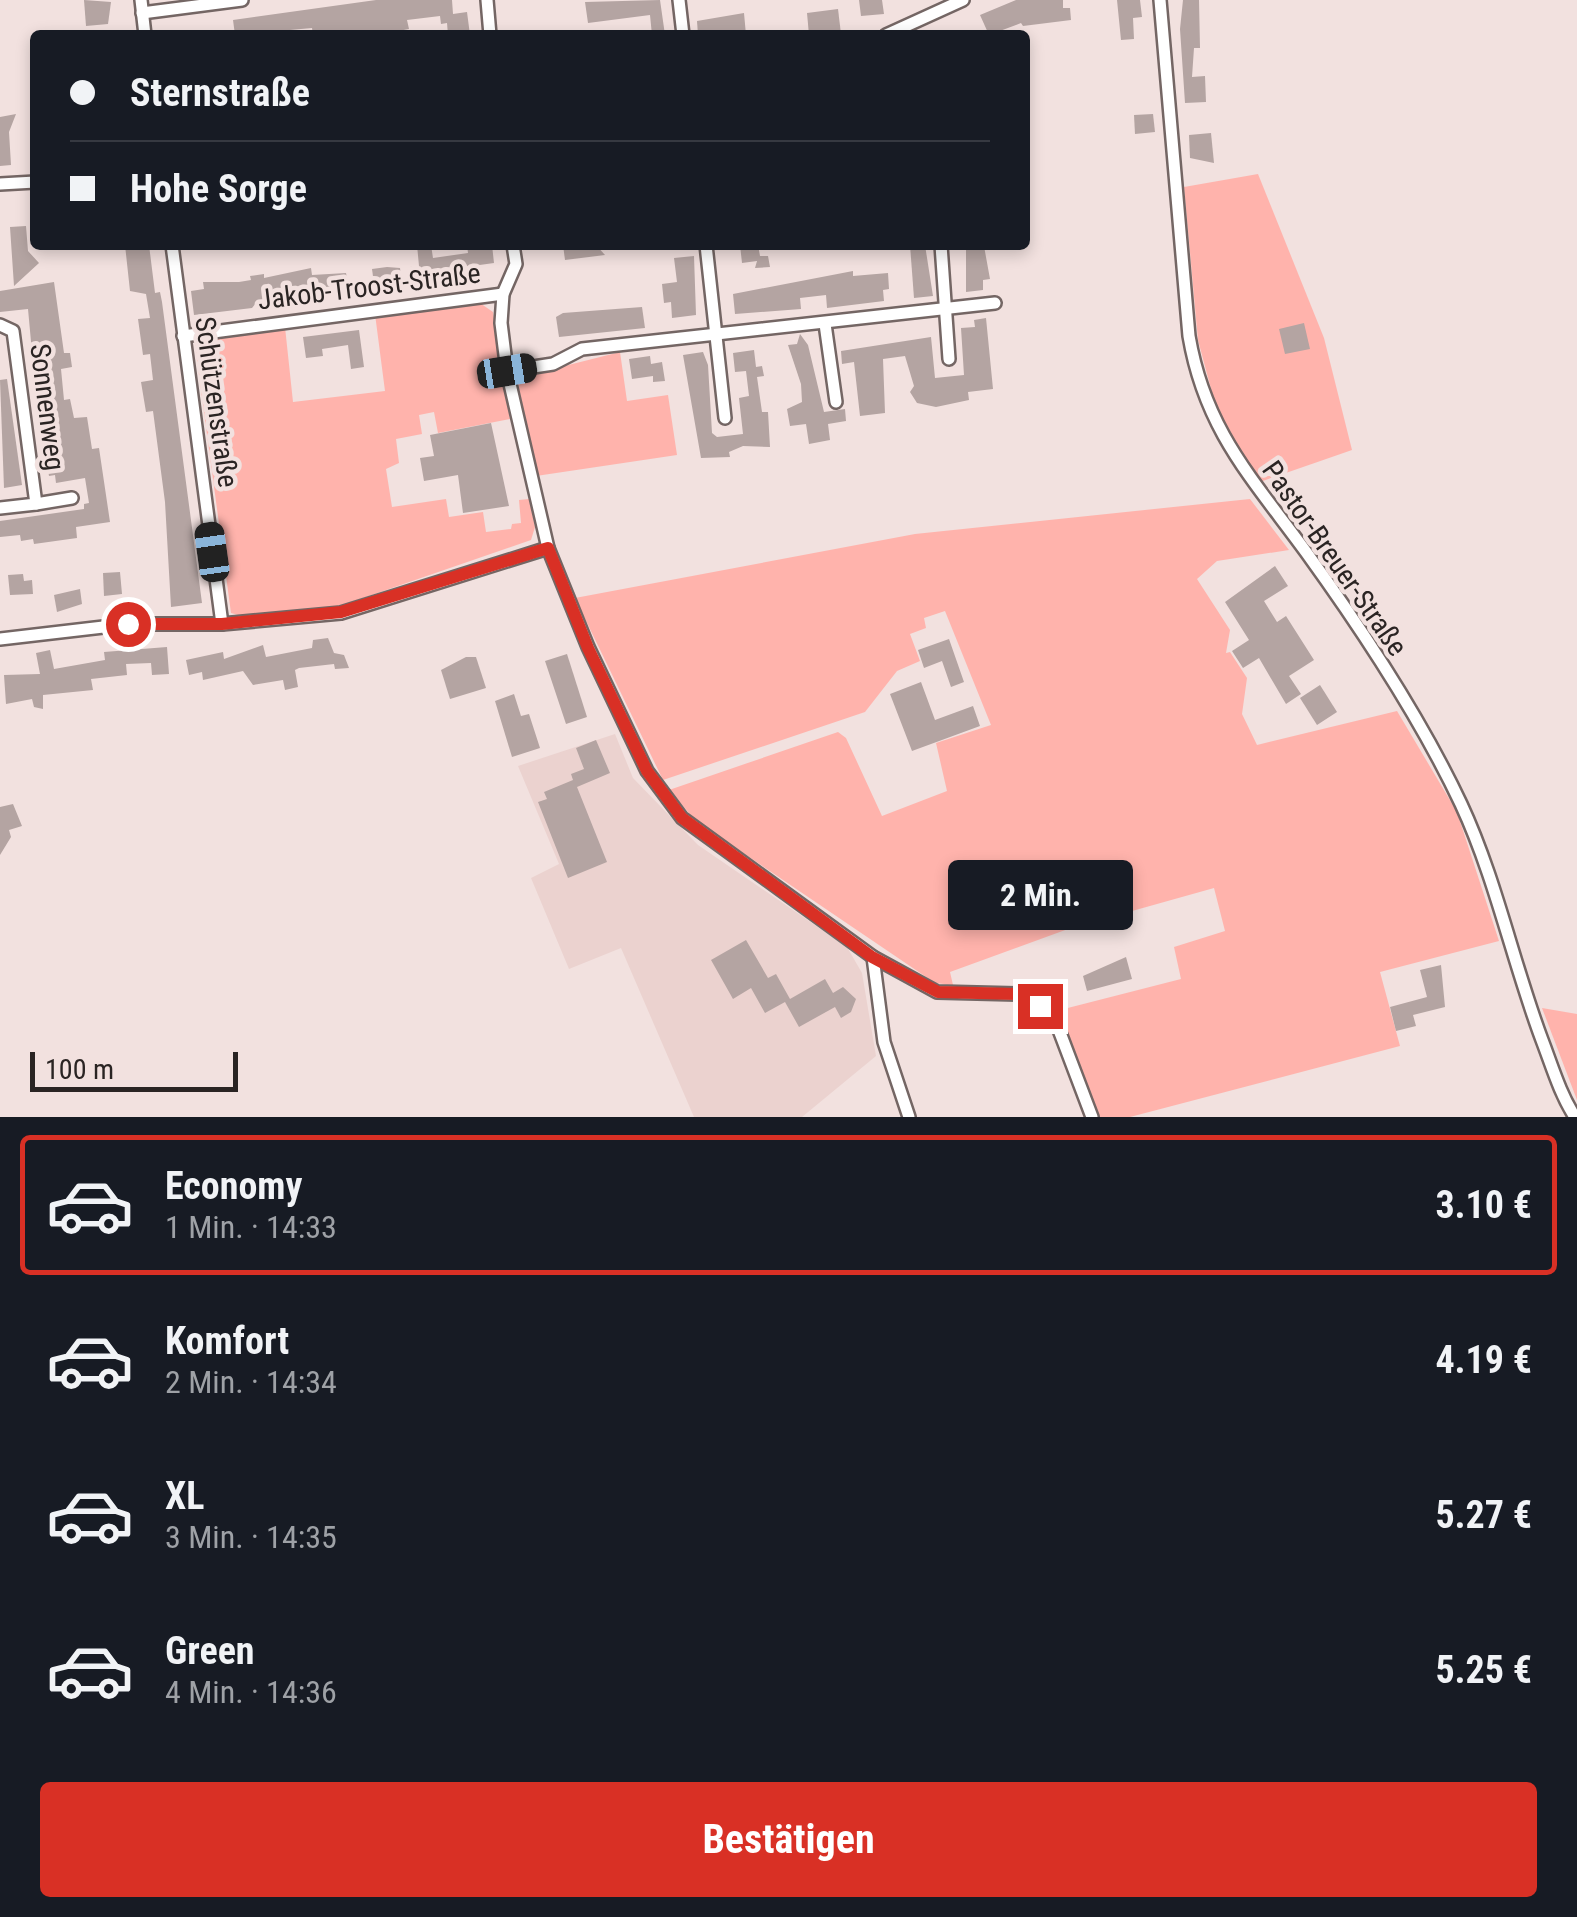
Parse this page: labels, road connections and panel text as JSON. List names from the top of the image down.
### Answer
{
  "streets": {
    "street": [
      "Jakob-Troost-Straße",
      "Schützenstraße",
      "Sonnenweg",
      "Pastor-Breuer-Straße"
    ]
  },
  "crossings": [
    ["Jakob-Troost-Straße", "Schützenstraße"]
  ],
  "scale_bar": "100 m",
  "page": {
    "banner": ["Sternstraße", "Hohe Sorge"],
    "bubble": "2 Min.",
    "scale": "100 m",
    "list": [
      {
        "name": "Economy",
        "note": "1 Min. · 14:33",
        "value": "3.10 €"
      },
      {
        "name": "Komfort",
        "note": "2 Min. · 14:34",
        "value": "4.19 €"
      },
      {
        "name": "XL",
        "note": "3 Min. · 14:35",
        "value": "5.27 €"
      },
      {
        "name": "Green",
        "note": "4 Min. · 14:36",
        "value": "5.25 €"
      }
    ],
    "buttons": "Bestätigen"
  }
}
